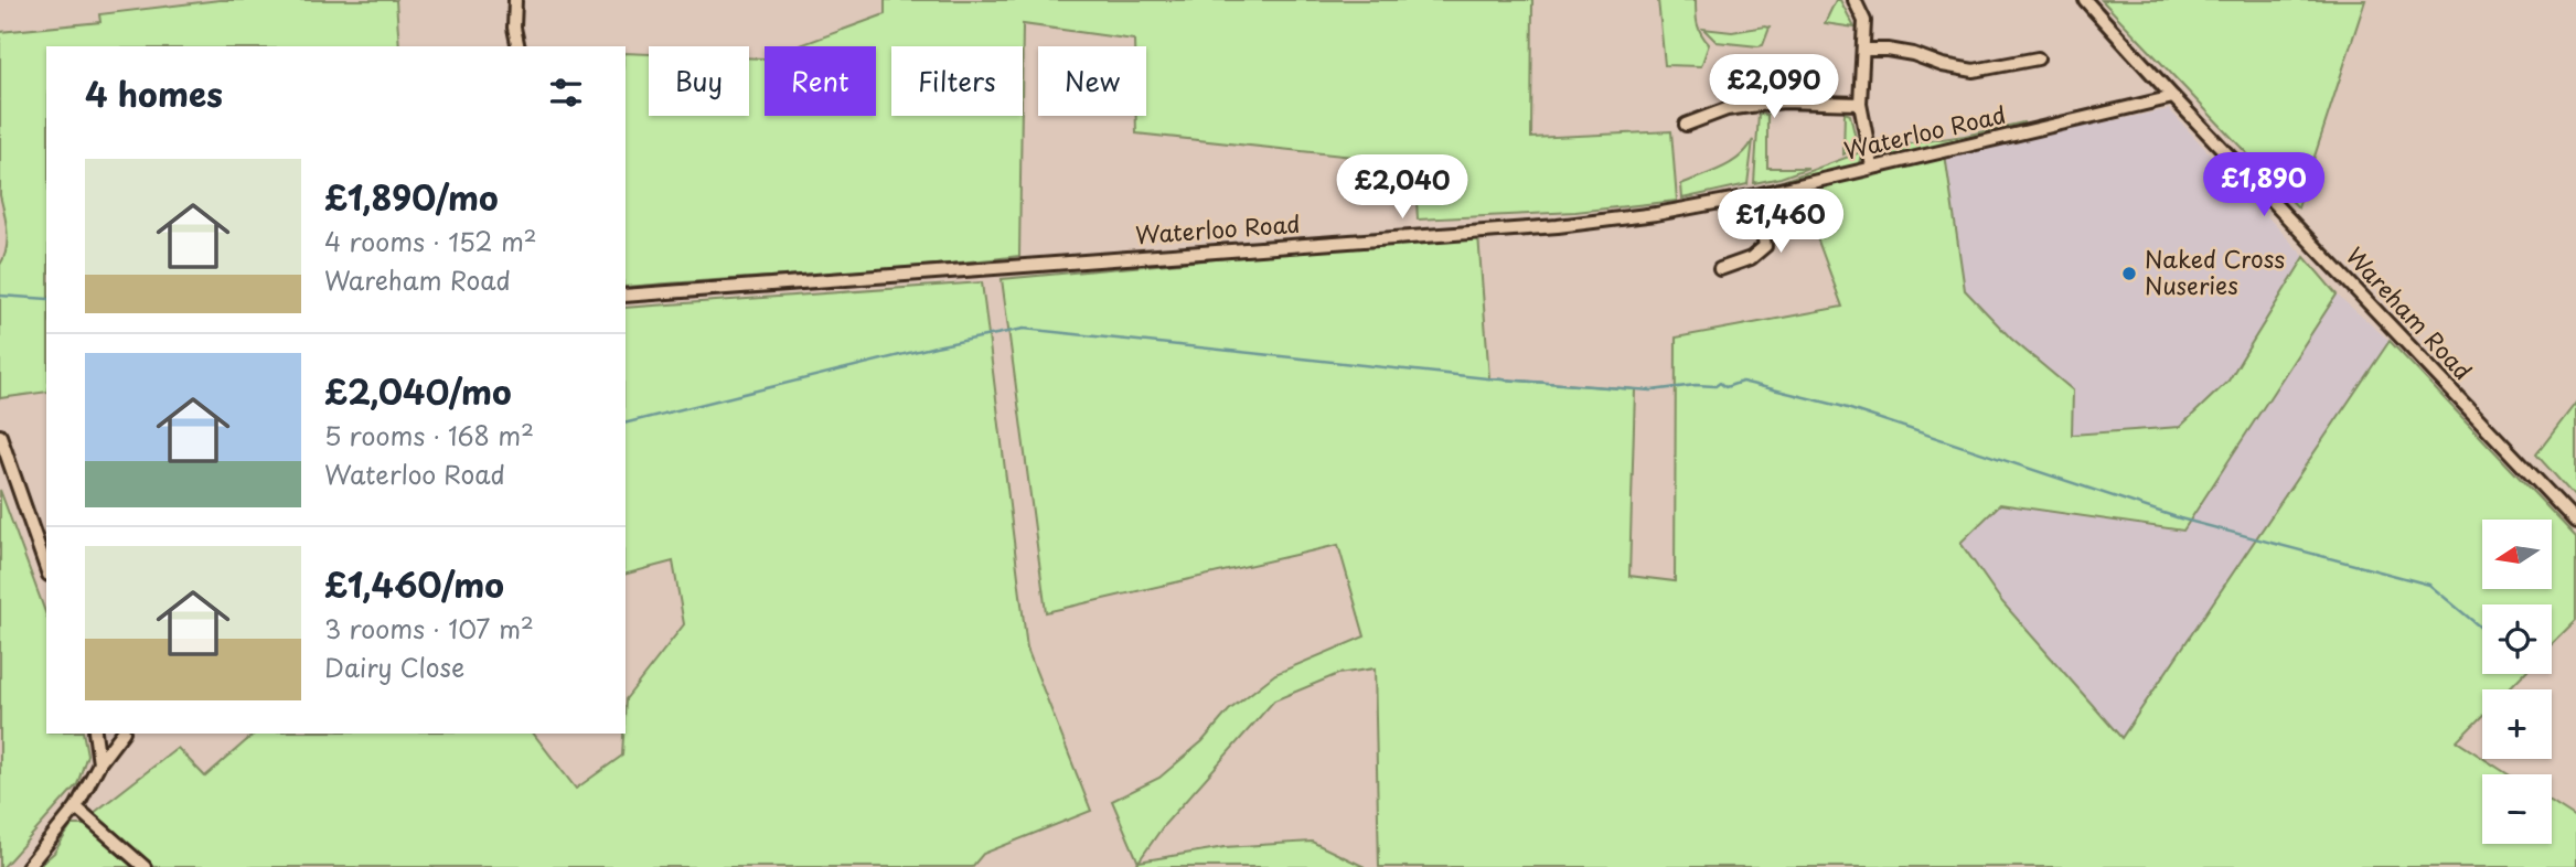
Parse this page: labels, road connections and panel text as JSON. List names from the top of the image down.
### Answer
{
  "streets": {
    "street": ["Waterloo Road", "Wareham Road"]
  },
  "crossings": [
    ["Waterloo Road", "Wareham Road"]
  ],
  "places": ["Naked Cross Nuseries"],
  "north": "left",
  "page": {
    "chip": [
      "Buy",
      "Rent",
      "Filters",
      "New"
    ],
    "heading": "4 homes",
    "price": [
      "£2,090",
      "£1,890",
      "£2,040",
      "£1,460"
    ],
    "list": [
      {
        "name": "£1,890/mo",
        "note": "4 rooms · 152 m² · Wareham Road"
      },
      {
        "name": "£2,040/mo",
        "note": "5 rooms · 168 m² · Waterloo Road"
      },
      {
        "name": "£1,460/mo",
        "note": "3 rooms · 107 m² · Dairy Close"
      }
    ],
    "map_buttons": ["+", "−"]
  }
}
